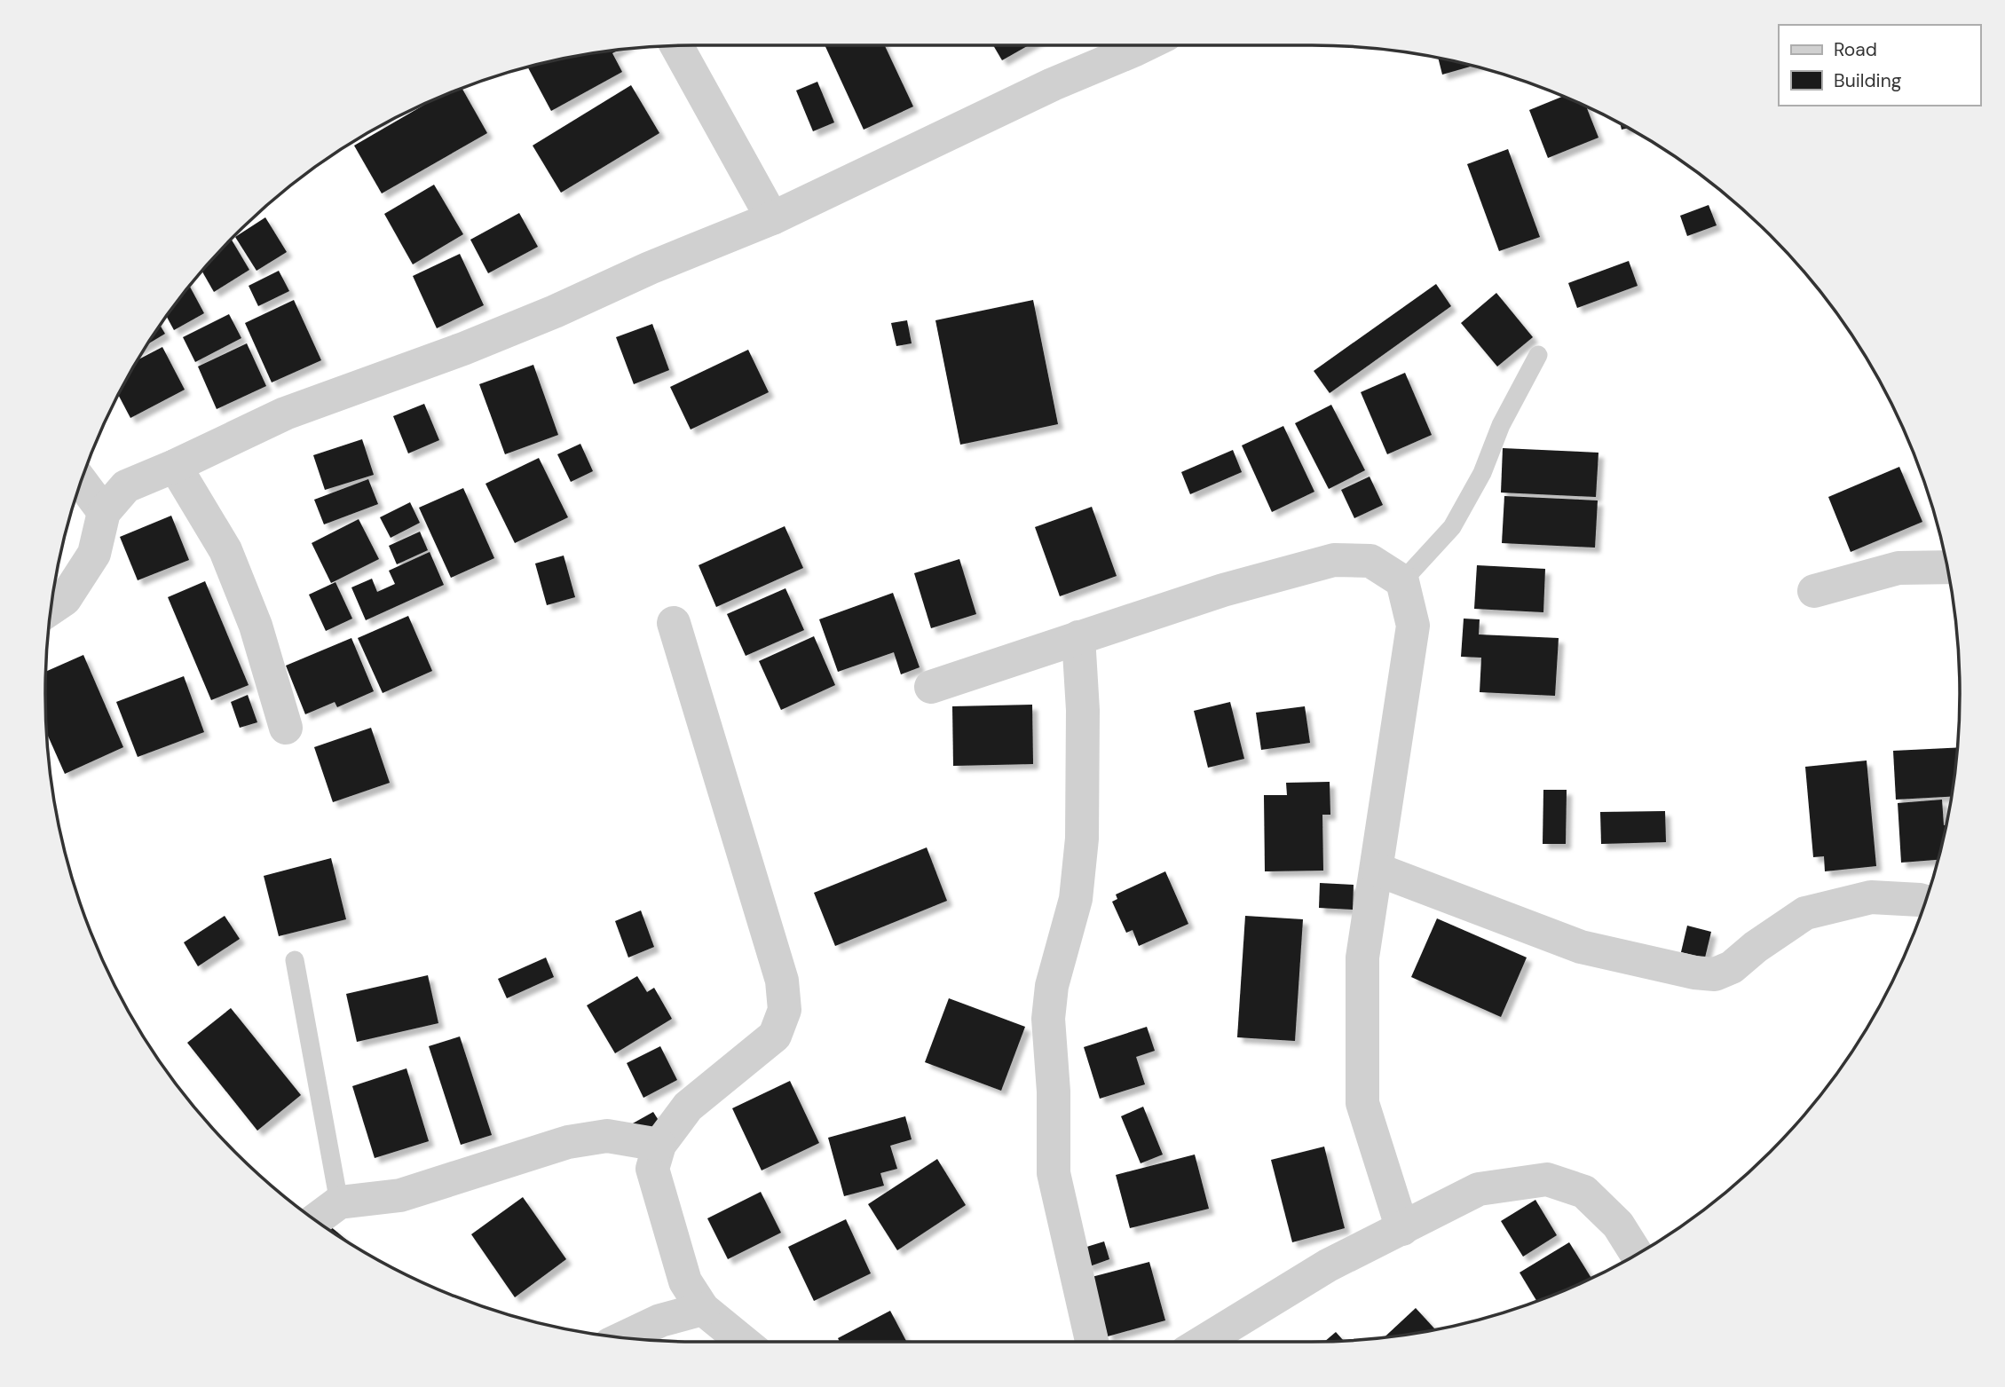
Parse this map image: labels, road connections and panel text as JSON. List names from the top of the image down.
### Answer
{
  "legend": ["Road", "Building"]
}
